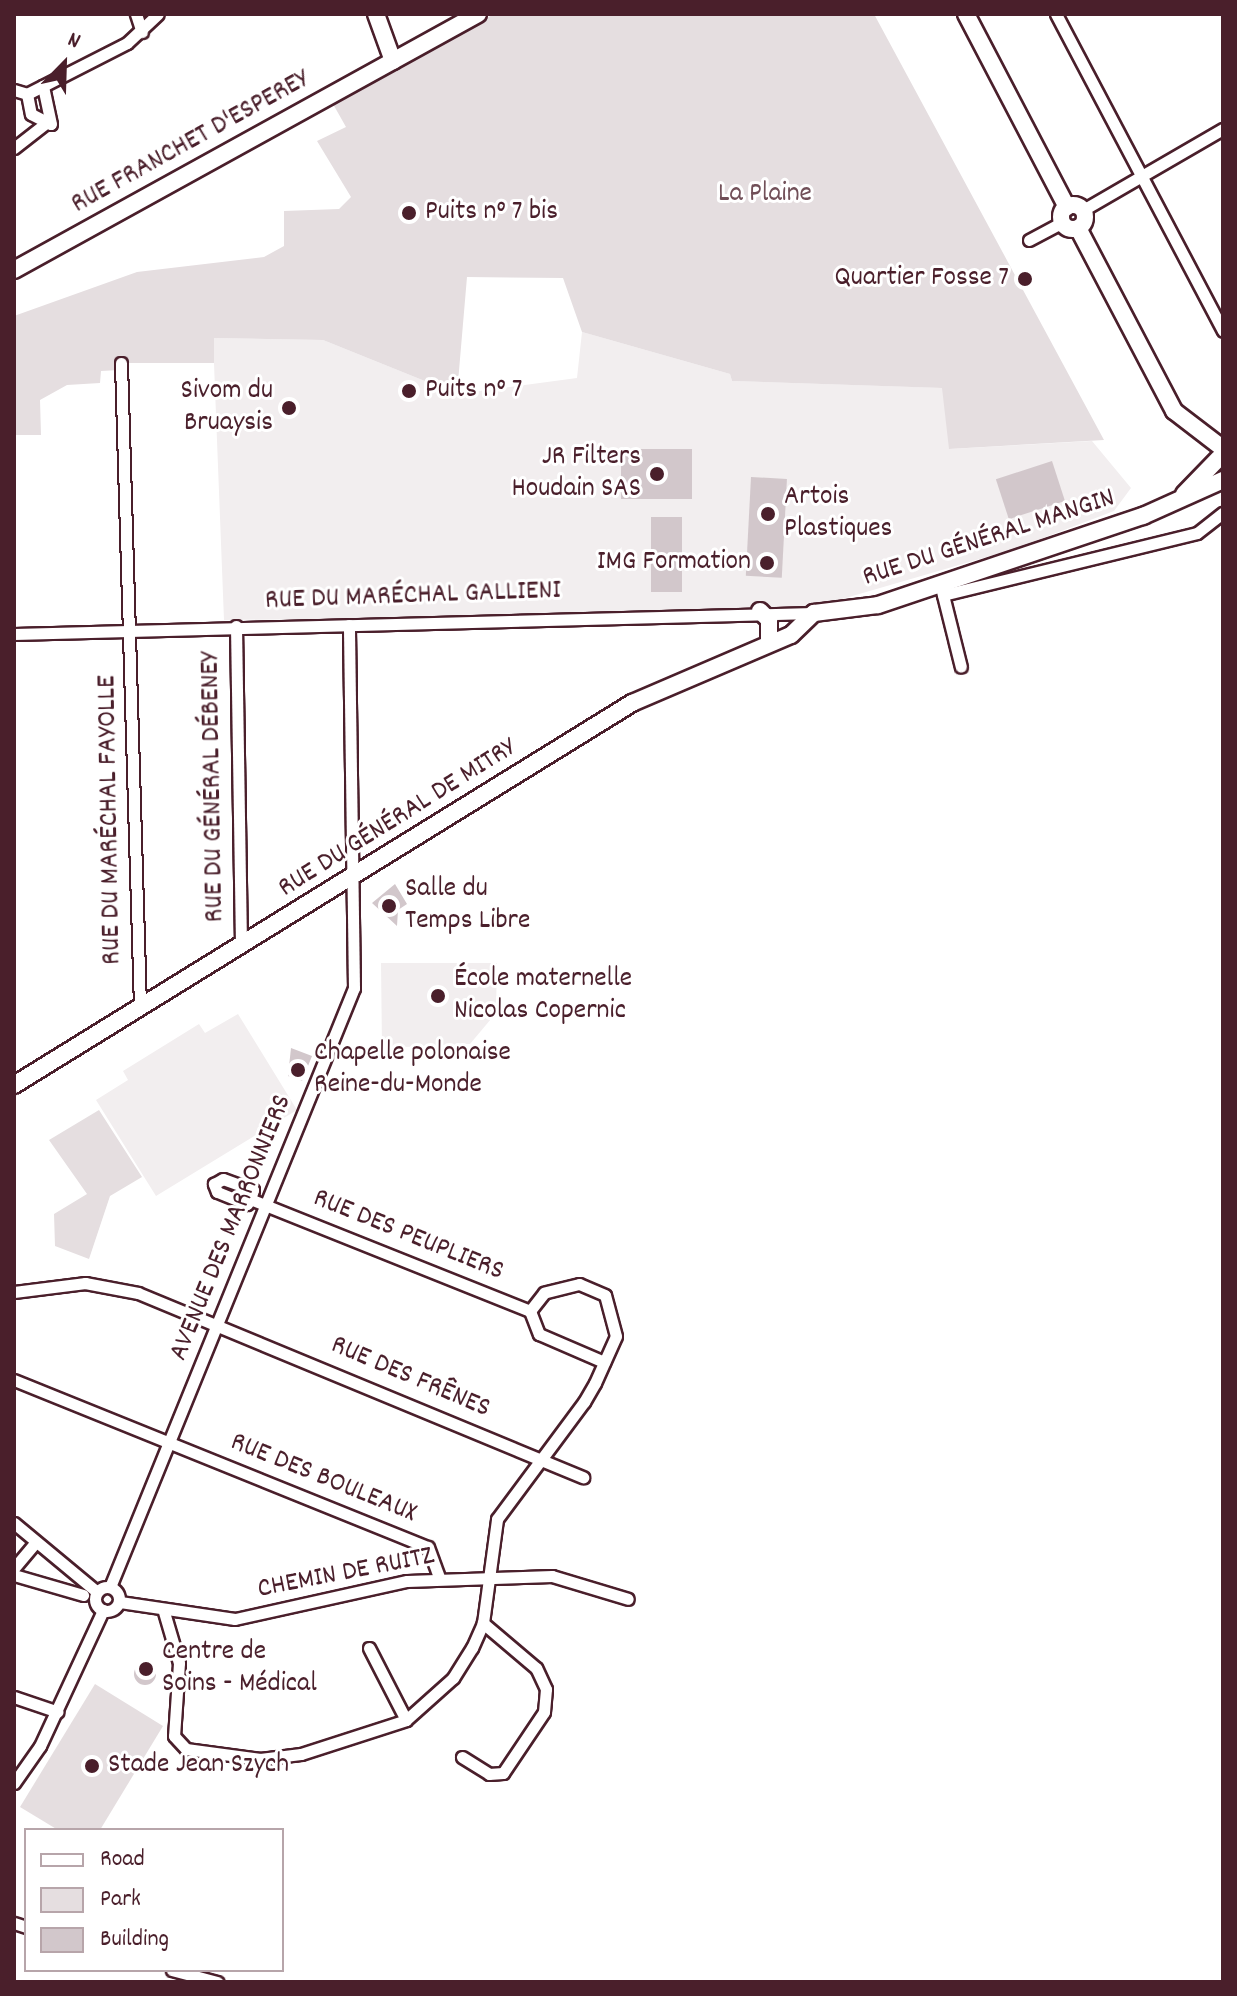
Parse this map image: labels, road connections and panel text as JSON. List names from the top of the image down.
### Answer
{
  "streets": {
    "street": [
      "RUE FRANCHET D'ESPEREY",
      "RUE DU GÉNÉRAL MANGIN",
      "RUE DU MARÉCHAL GALLIENI",
      "RUE DU GÉNÉRAL DÉBENEY",
      "RUE DU GÉNÉRAL DE MITRY",
      "RUE DU MARÉCHAL FAYOLLE",
      "AVENUE DES MARRONNIERS",
      "RUE DES PEUPLIERS",
      "RUE DES FRÊNES",
      "RUE DES BOULEAUX",
      "CHEMIN DE RUITZ"
    ]
  },
  "crossings": [
    ["RUE DU GÉNÉRAL MANGIN", "RUE DU MARÉCHAL GALLIENI"],
    ["RUE DU GÉNÉRAL MANGIN", "RUE DU GÉNÉRAL DE MITRY"],
    ["RUE DU MARÉCHAL GALLIENI", "RUE DU GÉNÉRAL DÉBENEY"],
    ["RUE DU MARÉCHAL GALLIENI", "RUE DU GÉNÉRAL DE MITRY"],
    ["RUE DU MARÉCHAL GALLIENI", "RUE DU MARÉCHAL FAYOLLE"],
    ["RUE DU MARÉCHAL GALLIENI", "AVENUE DES MARRONNIERS"],
    ["RUE DU GÉNÉRAL DÉBENEY", "RUE DU GÉNÉRAL DE MITRY"],
    ["RUE DU GÉNÉRAL DE MITRY", "RUE DU MARÉCHAL FAYOLLE"],
    ["RUE DU GÉNÉRAL DE MITRY", "AVENUE DES MARRONNIERS"],
    ["AVENUE DES MARRONNIERS", "RUE DES PEUPLIERS"],
    ["AVENUE DES MARRONNIERS", "RUE DES FRÊNES"],
    ["AVENUE DES MARRONNIERS", "RUE DES BOULEAUX"],
    ["RUE DES BOULEAUX", "CHEMIN DE RUITZ"]
  ],
  "parks": ["La Plaine"],
  "places": [
    "Puits n° 7 bis",
    "Quartier Fosse 7",
    "Puits n° 7",
    "Sivom du Bruaysis",
    "JR Filters Houdain SAS",
    "Artois Plastiques",
    "IMG Formation",
    "Salle du Temps Libre",
    "École maternelle Nicolas Copernic",
    "Chapelle polonaise Reine-du-Monde",
    "Centre de Soins - Médical",
    "Stade Jean Szych"
  ],
  "legend": ["Road", "Park", "Building"],
  "north": "top right"
}
